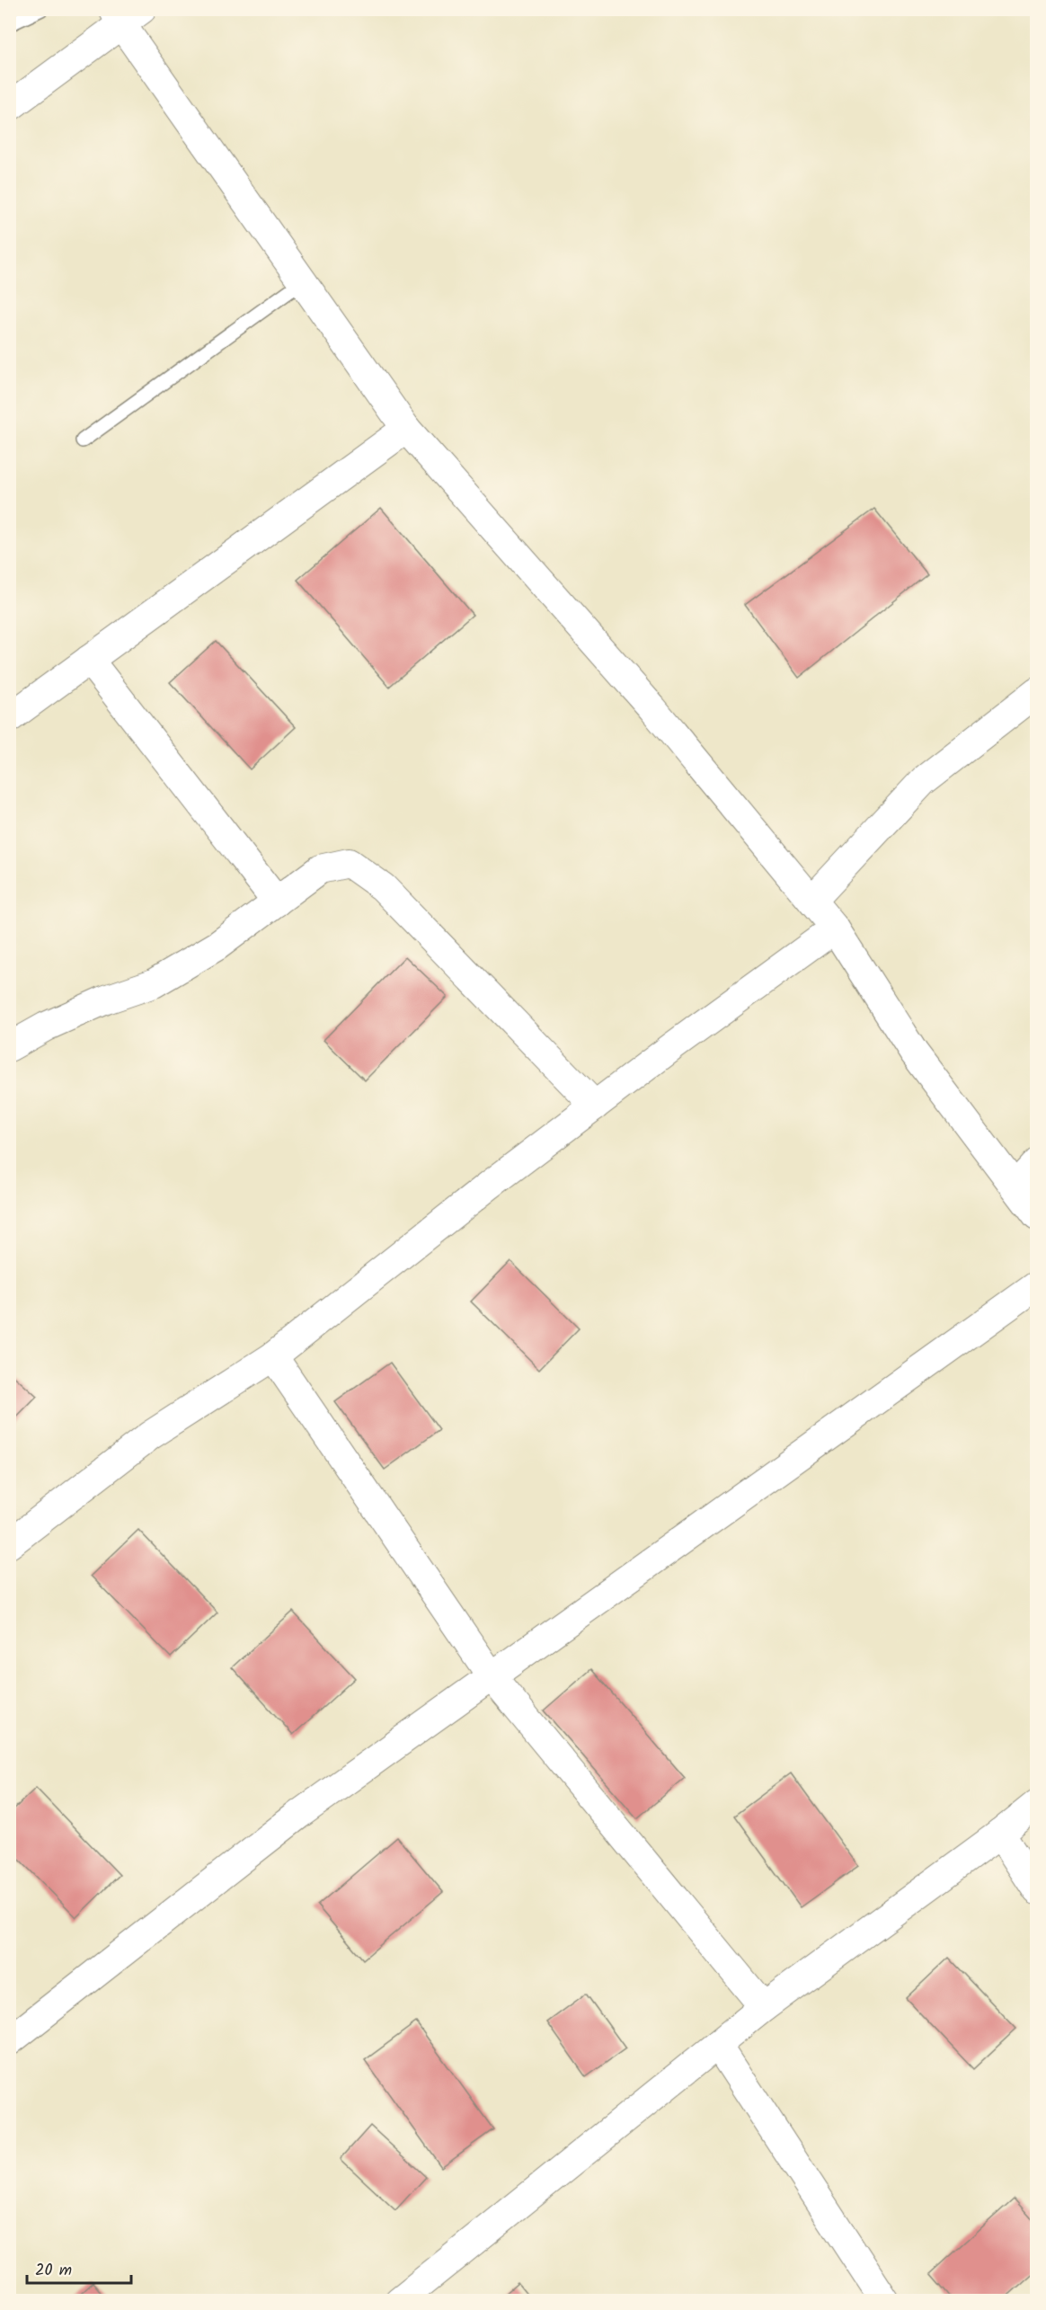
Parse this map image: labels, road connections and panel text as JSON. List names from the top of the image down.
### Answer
{
  "scale_bar": "20 m"
}
